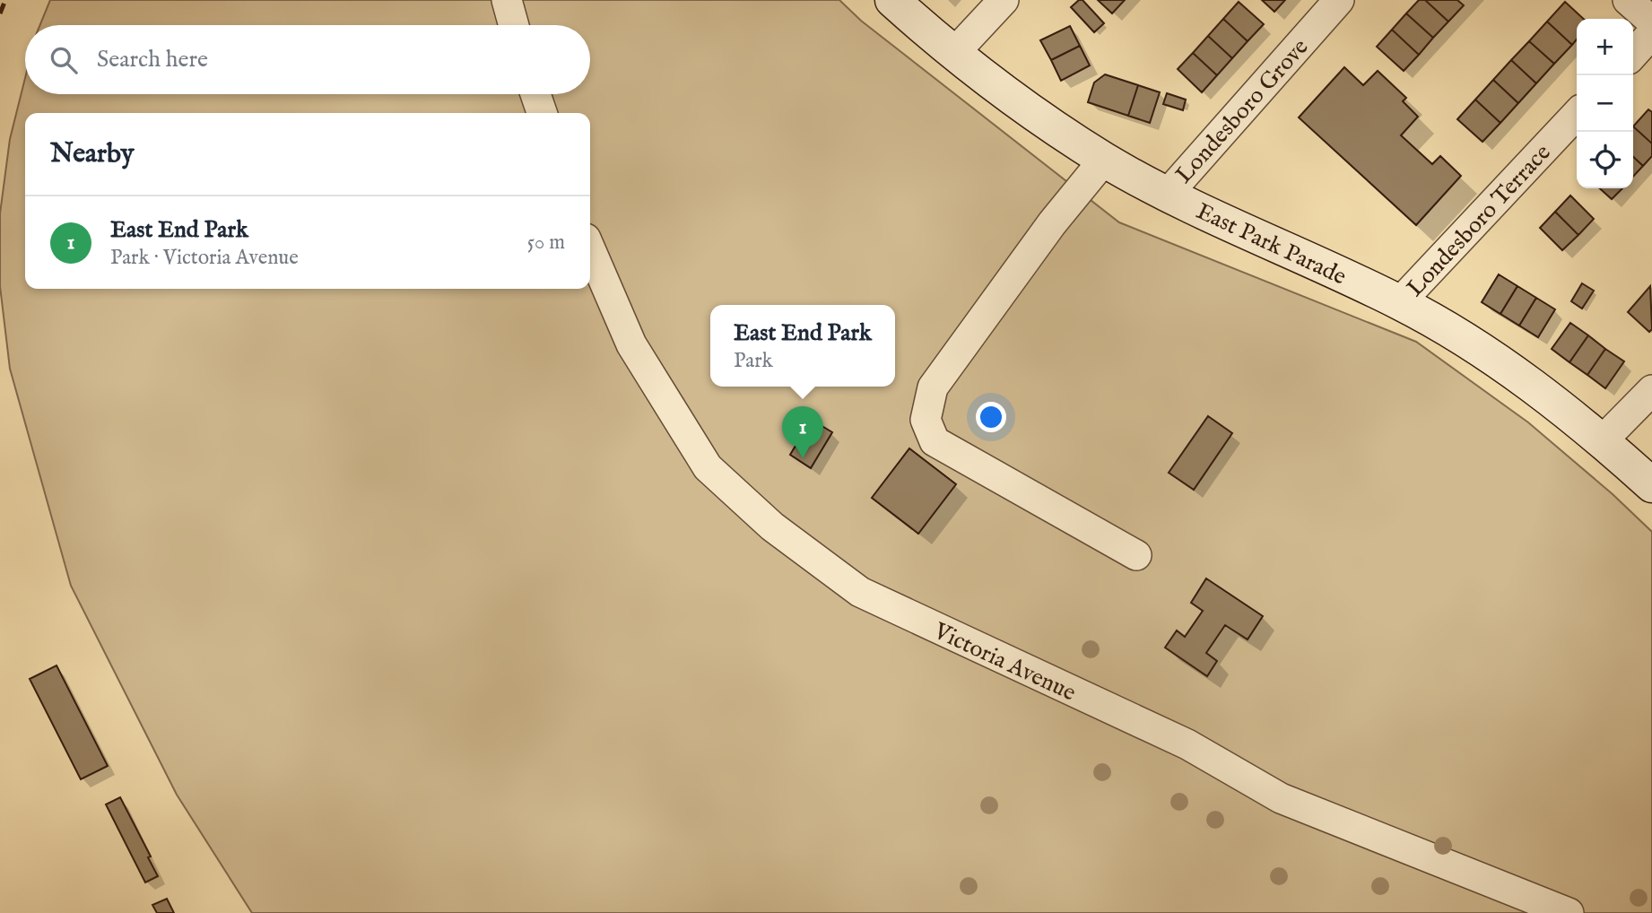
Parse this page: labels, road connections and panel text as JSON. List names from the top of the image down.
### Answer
{
  "streets": {
    "street": [
      "Londesboro Grove",
      "Londesboro Terrace",
      "East Park Parade",
      "Victoria Avenue"
    ]
  },
  "crossings": [
    ["Londesboro Grove", "East Park Parade"],
    ["Londesboro Terrace", "East Park Parade"]
  ],
  "page": {
    "map_buttons": ["+", "−"],
    "search": "Search here",
    "heading": "Nearby",
    "list": [
      {
        "mark": "1",
        "name": "East End Park",
        "note": "Park · Victoria Avenue",
        "value": "50 m"
      }
    ],
    "popup": ["East End Park", "Park"],
    "pins": "1"
  }
}
